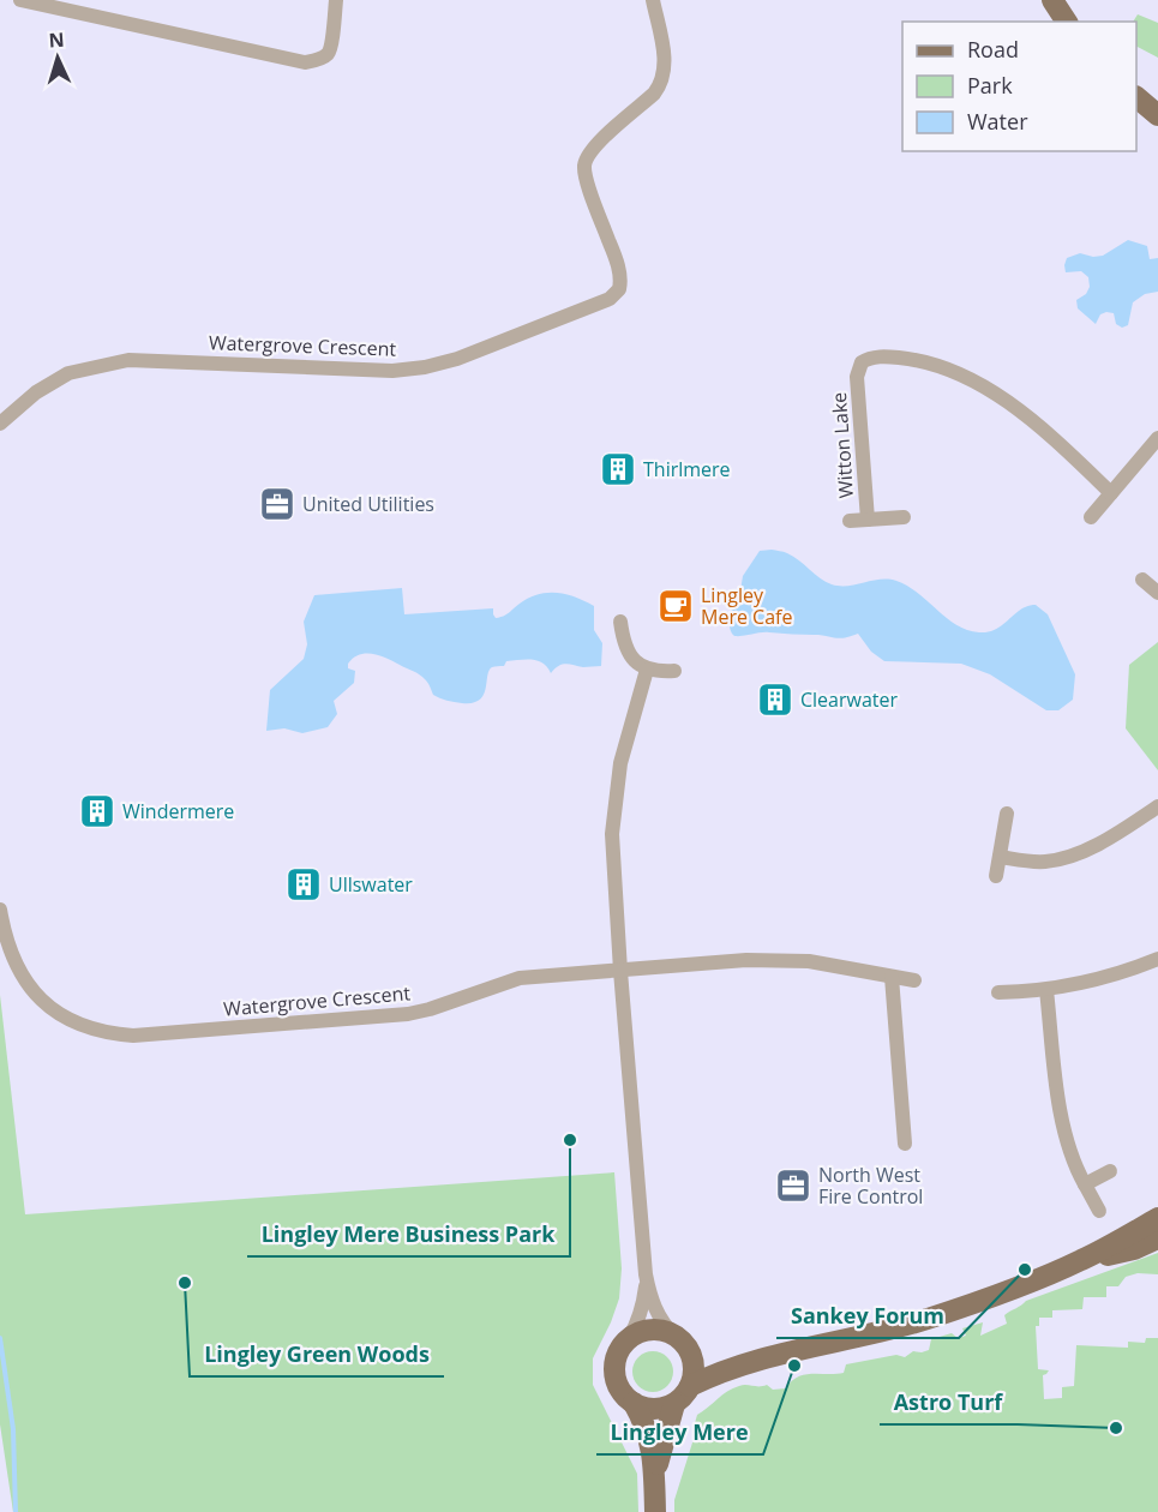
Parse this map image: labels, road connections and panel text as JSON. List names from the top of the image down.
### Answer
{
  "streets": {
    "street": ["Watergrove Crescent", "Witton Lake"]
  },
  "places": {
    "building": [
      "Thirlmere",
      "Clearwater",
      "Windermere",
      "Ullswater"
    ],
    "office": ["United Utilities", "North West Fire Control"],
    "cafe": ["Lingley Mere Cafe"],
    "other": [
      "Lingley Mere Business Park",
      "Sankey Forum",
      "Lingley Green Woods",
      "Lingley Mere",
      "Astro Turf"
    ]
  },
  "legend": ["Road", "Park", "Water"],
  "north": "top"
}
